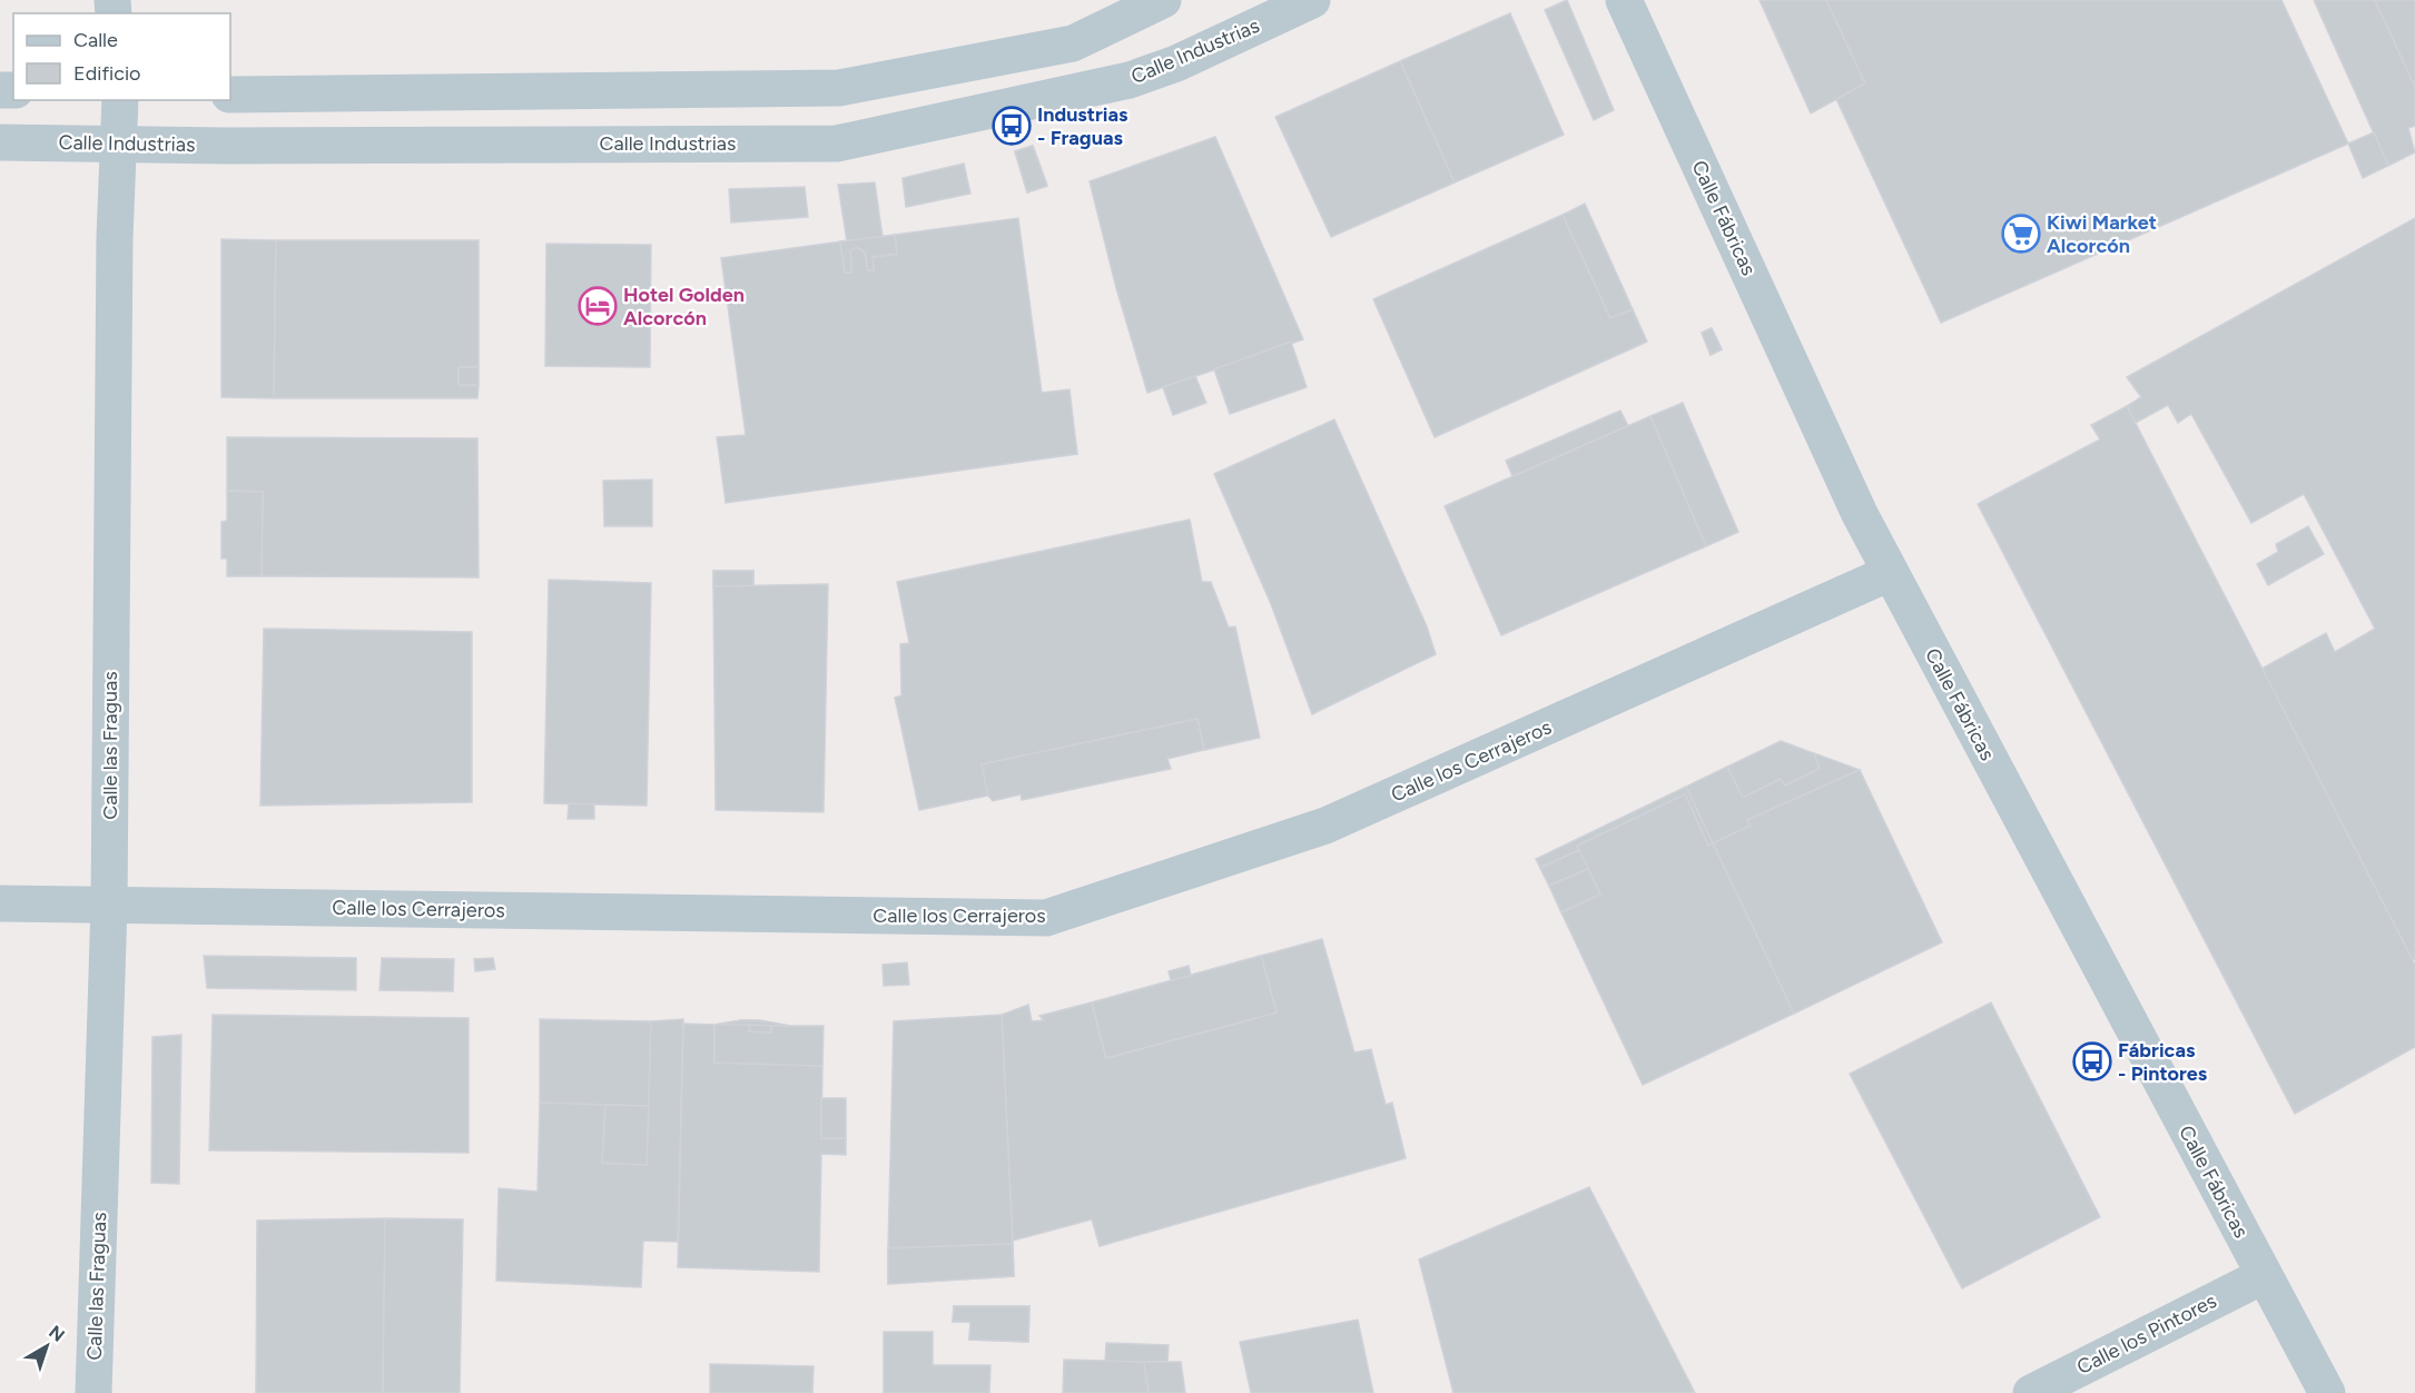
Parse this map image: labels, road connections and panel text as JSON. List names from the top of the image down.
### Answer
{
  "streets": {
    "street": [
      "Calle Industrias",
      "Calle Fábricas",
      "Calle las Fraguas",
      "Calle los Cerrajeros",
      "Calle los Pintores"
    ]
  },
  "crossings": [
    ["Calle Industrias", "Calle las Fraguas"],
    ["Calle Fábricas", "Calle los Cerrajeros"],
    ["Calle Fábricas", "Calle los Pintores"],
    ["Calle las Fraguas", "Calle los Cerrajeros"]
  ],
  "places": {
    "bus stop": ["Industrias - Fraguas", "Fábricas - Pintores"],
    "supermarket": ["Kiwi Market Alcorcón"],
    "hotel": ["Hotel Golden Alcorcón"]
  },
  "legend": ["Calle", "Edificio"],
  "north": "top right"
}
